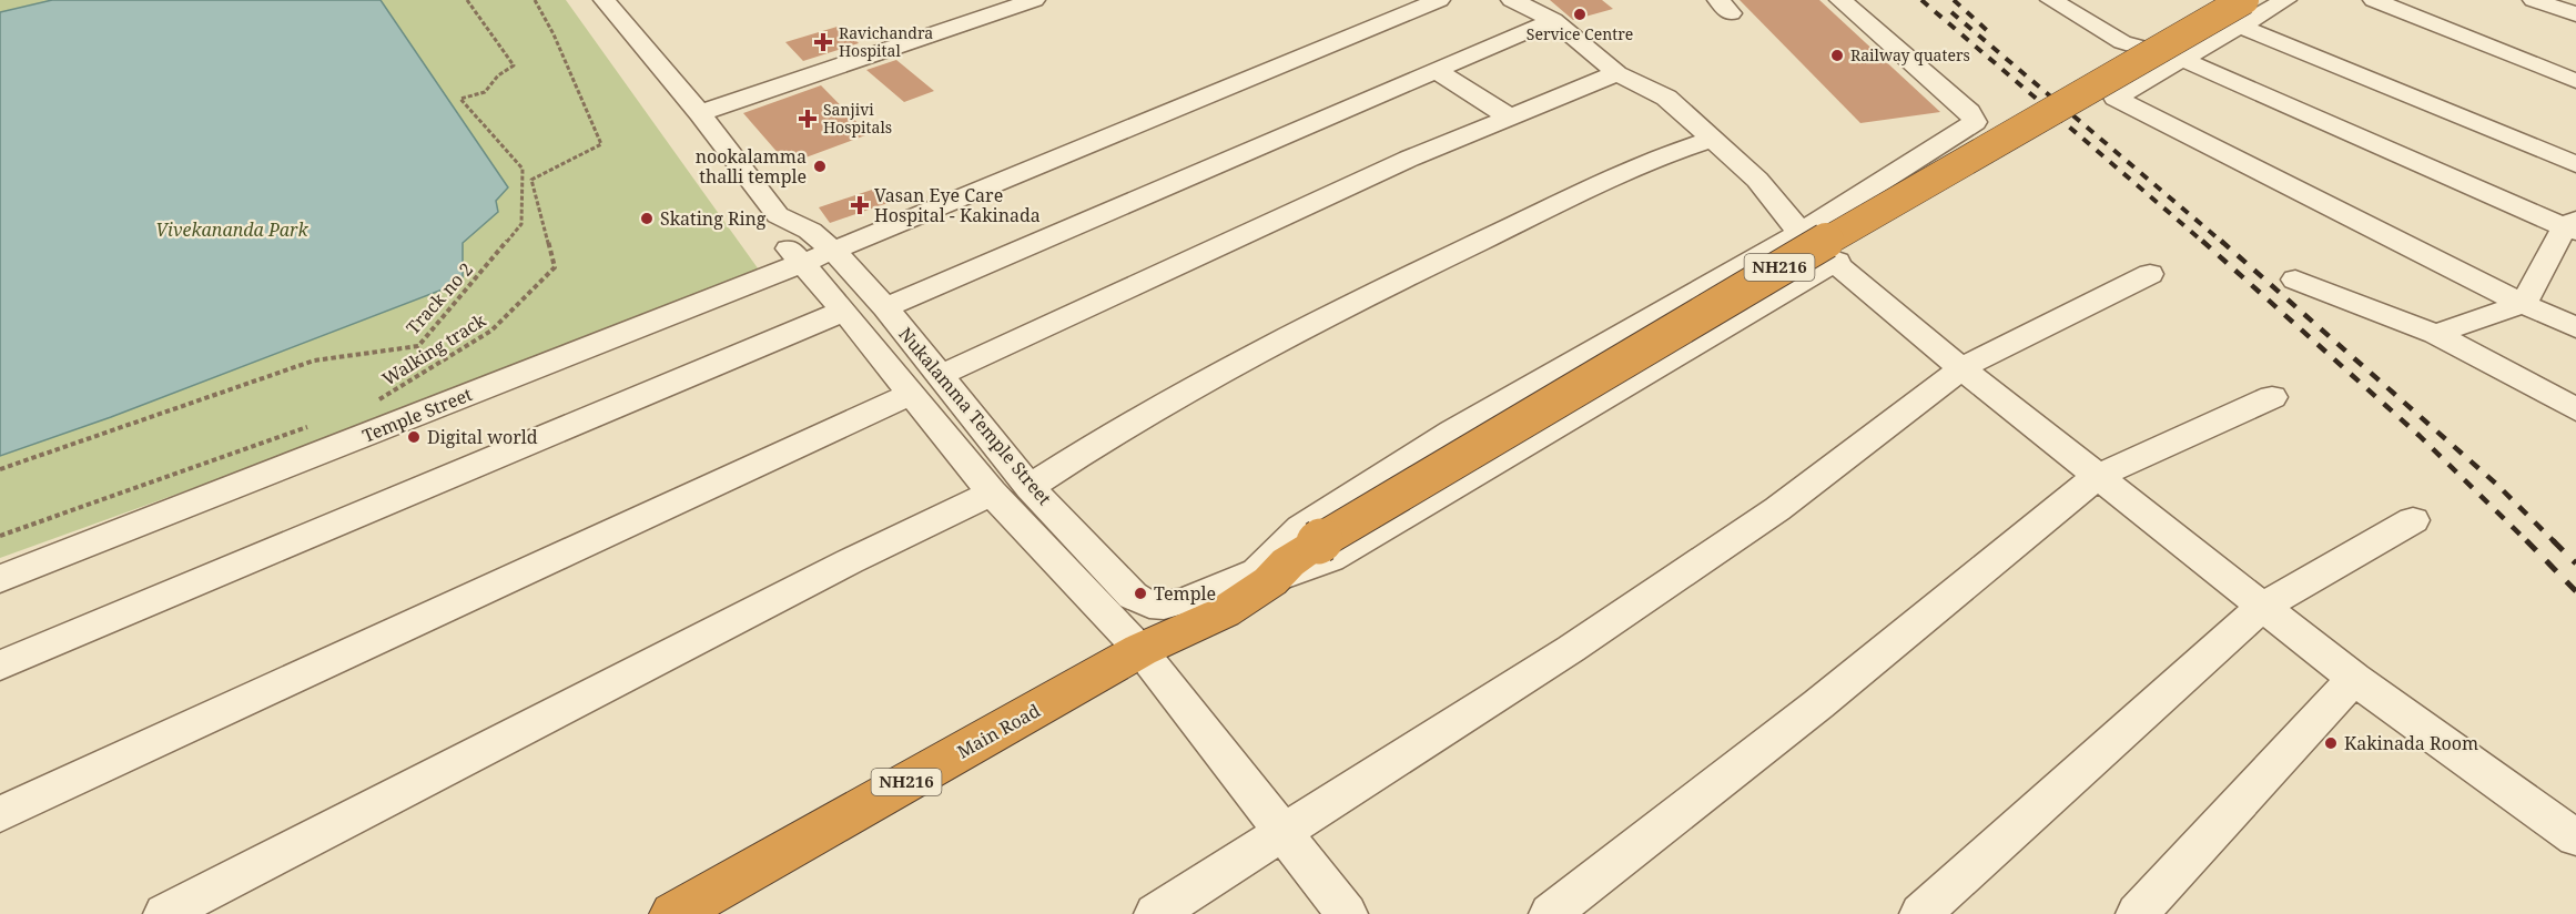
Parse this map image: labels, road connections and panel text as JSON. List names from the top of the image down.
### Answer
{
  "streets": {
    "highway": ["NH216", "Main Road"],
    "street": ["Temple Street", "Nukalamma Temple Street"],
    "path": ["Track no 2", "Walking track"]
  },
  "crossings": [
    ["NH216", "Nukalamma Temple Street"],
    ["NH216", "Main Road"],
    ["Temple Street", "Nukalamma Temple Street"],
    ["Nukalamma Temple Street", "Main Road"]
  ],
  "parks": ["Vivekananda Park"],
  "places": {
    "other": [
      "Service Centre",
      "Railway quaters",
      "nookalamma thalli temple",
      "Skating Ring",
      "Digital world",
      "Temple",
      "Kakinada Room"
    ],
    "health": ["Ravichandra Hospital", "Sanjivi Hospitals", "Vasan Eye Care Hospital - Kakinada"]
  }
}
